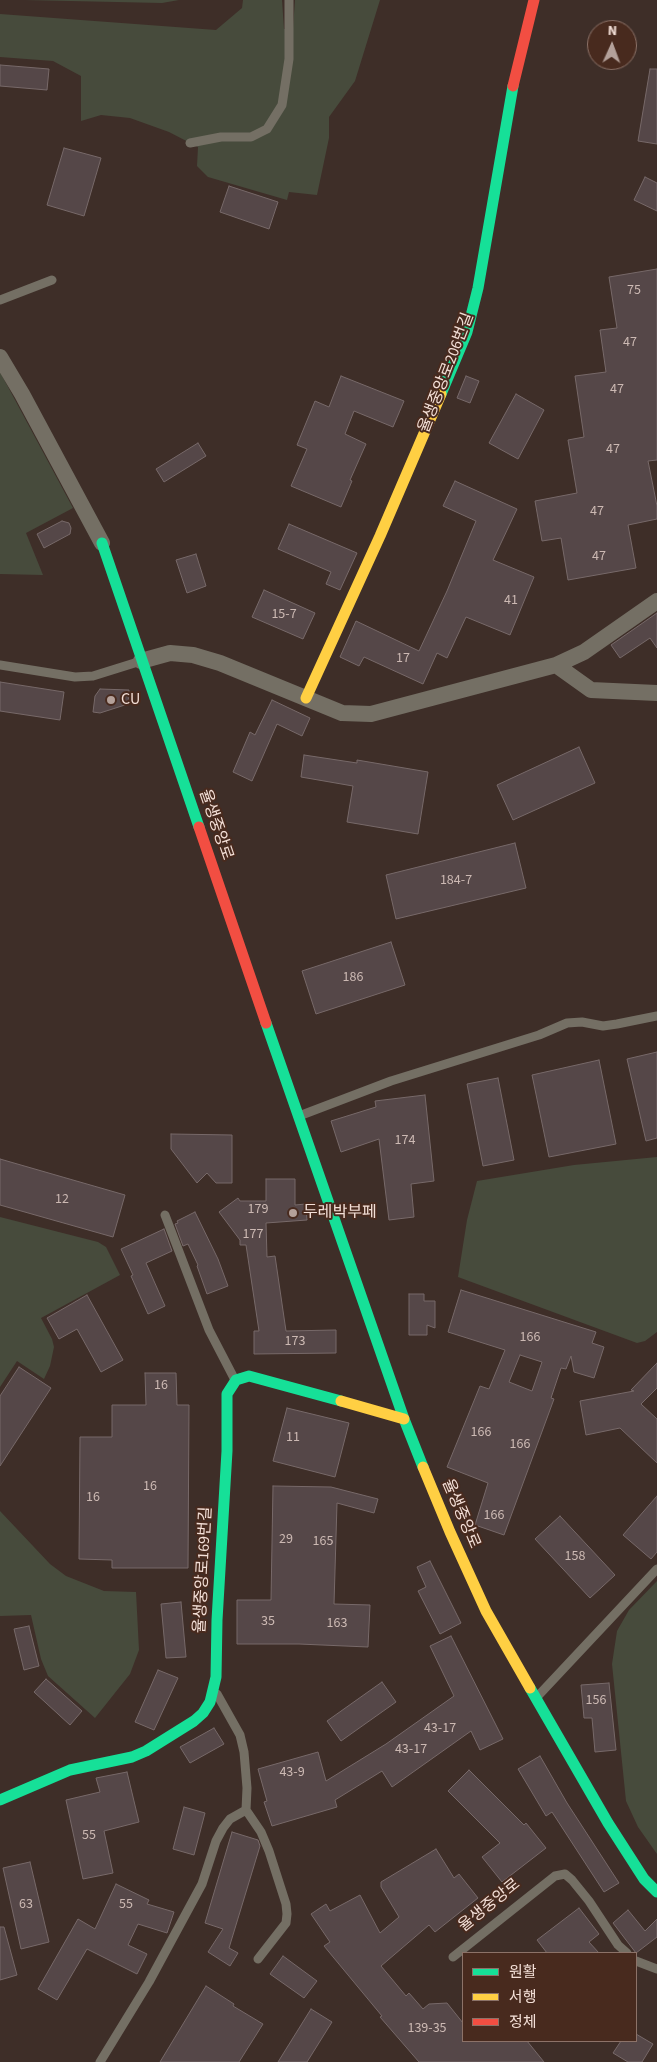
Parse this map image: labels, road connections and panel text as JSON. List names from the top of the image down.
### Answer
{
  "streets": {
    "street": ["율생중앙로206번길", "율생중앙로", "율생중앙로169번길"]
  },
  "places": ["CU", "두레박부페"],
  "house_numbers": [
    "75",
    "47",
    "47",
    "47",
    "47",
    "47",
    "41",
    "15-7",
    "17",
    "184-7",
    "186",
    "174",
    "12",
    "179",
    "177",
    "166",
    "173",
    "16",
    "166",
    "11",
    "166",
    "16",
    "16",
    "166",
    "29",
    "165",
    "158",
    "35",
    "163",
    "156",
    "43-17",
    "43-17",
    "43-9",
    "55",
    "63",
    "55",
    "139-35"
  ],
  "legend": ["원활", "서행", "정체"],
  "north": "top"
}
